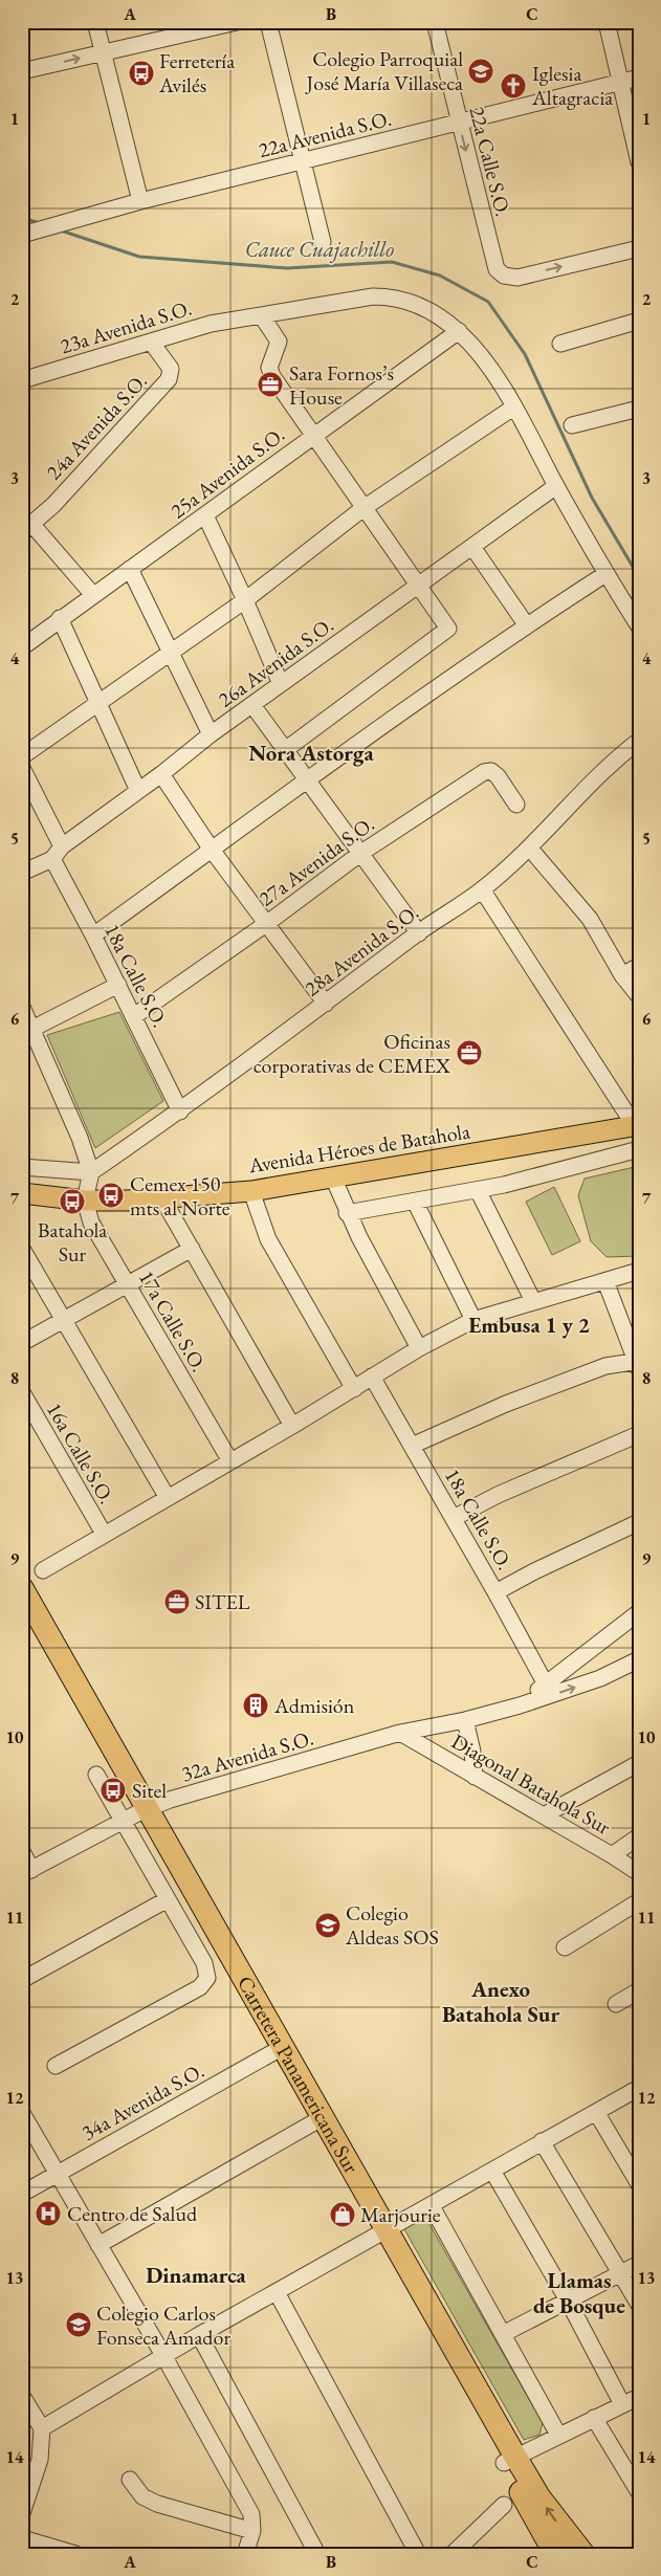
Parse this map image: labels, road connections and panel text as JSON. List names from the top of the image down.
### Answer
{
  "streets": {
    "highway": ["Carretera Panamericana Sur"],
    "main road": ["Avenida Héroes de Batahola"],
    "street": [
      "22a Avenida S.O.",
      "22a Calle S.O.",
      "23a Avenida S.O.",
      "24a Avenida S.O.",
      "25a Avenida S.O.",
      "26a Avenida S.O.",
      "27a Avenida S.O.",
      "28a Avenida S.O.",
      "18a Calle S.O.",
      "17a Calle S.O.",
      "16a Calle S.O.",
      "32a Avenida S.O.",
      "Diagonal Batahola Sur",
      "34a Avenida S.O."
    ]
  },
  "crossings": [
    ["22a Avenida S.O.", "22a Calle S.O."],
    ["23a Avenida S.O.", "24a Avenida S.O."],
    ["23a Avenida S.O.", "25a Avenida S.O."],
    ["23a Avenida S.O.", "26a Avenida S.O."],
    ["26a Avenida S.O.", "18a Calle S.O."],
    ["27a Avenida S.O.", "18a Calle S.O."],
    ["28a Avenida S.O.", "18a Calle S.O."],
    ["Avenida Héroes de Batahola", "17a Calle S.O."],
    ["32a Avenida S.O.", "Diagonal Batahola Sur"],
    ["32a Avenida S.O.", "Carretera Panamericana Sur"],
    ["Carretera Panamericana Sur", "34a Avenida S.O."]
  ],
  "districts": [
    "Nora Astorga",
    "Embusa 1 y 2",
    "Anexo Batahola Sur",
    "Dinamarca",
    "Llamas de Bosque"
  ],
  "water": ["Cauce Cuajachillo"],
  "places": {
    "school or university": ["Colegio Parroquial José María Villaseca", "Colegio Aldeas SOS", "Colegio Carlos Fonseca Amador"],
    "bus stop": [
      "Ferretería Avilés",
      "Cemex 150 mts al Norte",
      "Batahola Sur",
      "Sitel"
    ],
    "church": ["Iglesia Altagracia"],
    "office": ["Sara Fornos’s House", "Oficinas corporativas de CEMEX", "SITEL"],
    "building": ["Admisión"],
    "hospital": ["Centro de Salud"],
    "shop": ["Marjourie"]
  },
  "grid": {
    "columns": ["A", "B", "C"],
    "rows": [
      "1",
      "2",
      "3",
      "4",
      "5",
      "6",
      "7",
      "8",
      "9",
      "10",
      "11",
      "12",
      "13",
      "14"
    ]
  }
}
